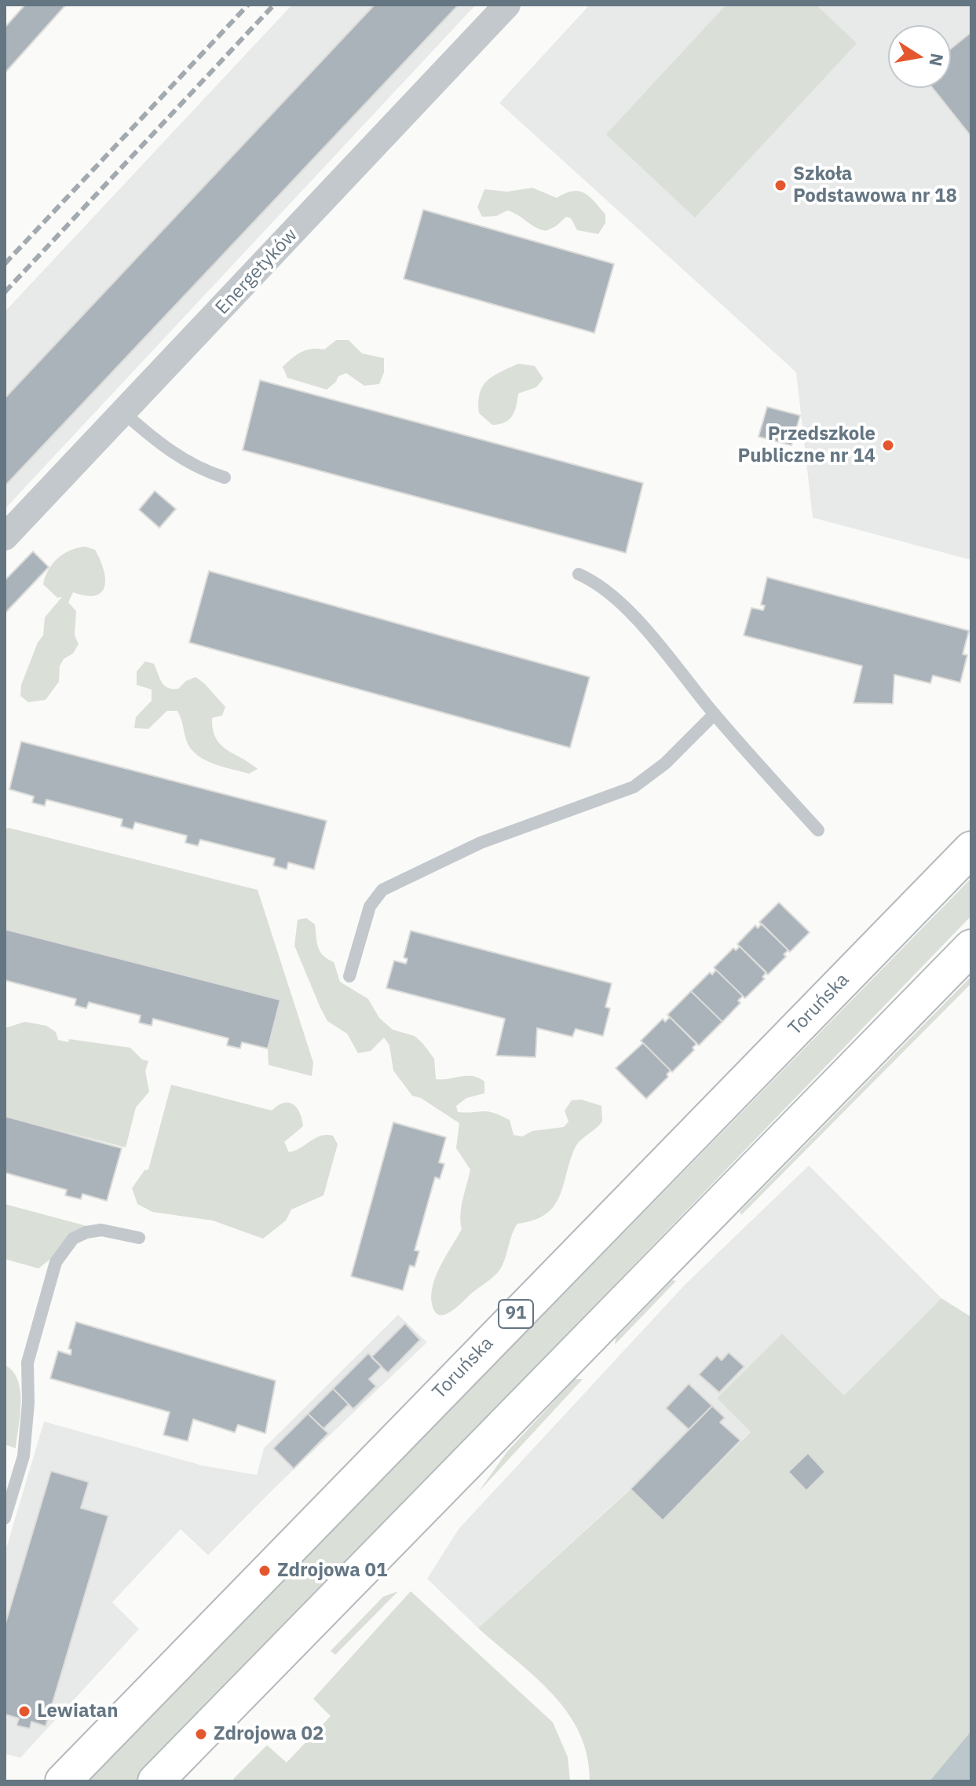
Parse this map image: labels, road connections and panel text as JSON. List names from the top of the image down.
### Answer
{
  "streets": {
    "main road": ["Toruńska", "91"],
    "street": ["Energetyków"]
  },
  "places": [
    "Szkoła Podstawowa nr 18",
    "Przedszkole Publiczne nr 14",
    "Zdrojowa 01",
    "Lewiatan",
    "Zdrojowa 02"
  ],
  "north": "right"
}
